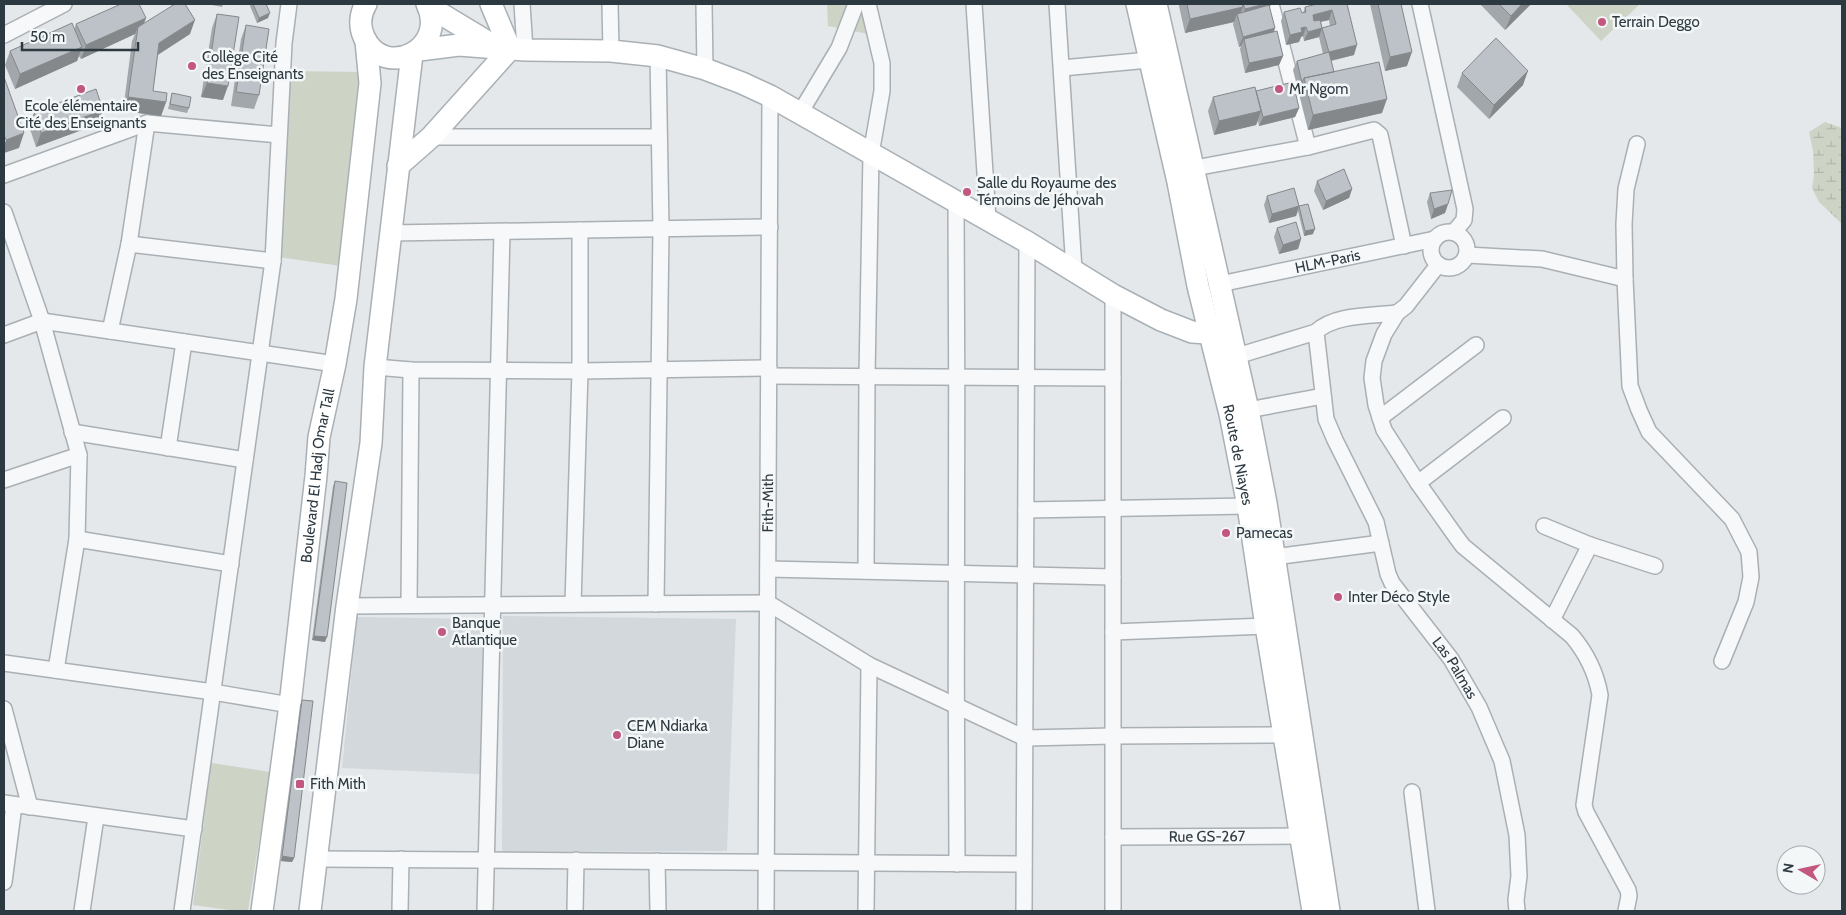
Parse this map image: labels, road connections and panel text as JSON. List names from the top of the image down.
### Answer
{
  "streets": {
    "main road": ["Route de Niayes", "Boulevard El Hadj Omar Tall"],
    "street": [
      "HLM-Paris",
      "Fith-Mith",
      "Las Palmas",
      "Rue GS-267"
    ]
  },
  "crossings": [
    ["HLM-Paris", "Route de Niayes"],
    ["Route de Niayes", "Rue GS-267"]
  ],
  "places": {
    "other": [
      "Terrain Deggo",
      "Collège Cité des Enseignants",
      "Ecole élémentaire Cité des Enseignants",
      "Mr Ngom",
      "Salle du Royaume des Témoins de Jéhovah",
      "Pamecas",
      "Inter Déco Style",
      "Banque Atlantique",
      "CEM Ndiarka Diane"
    ],
    "transit": ["Fith Mith"]
  },
  "scale_bar": "50 m",
  "north": "left"
}
